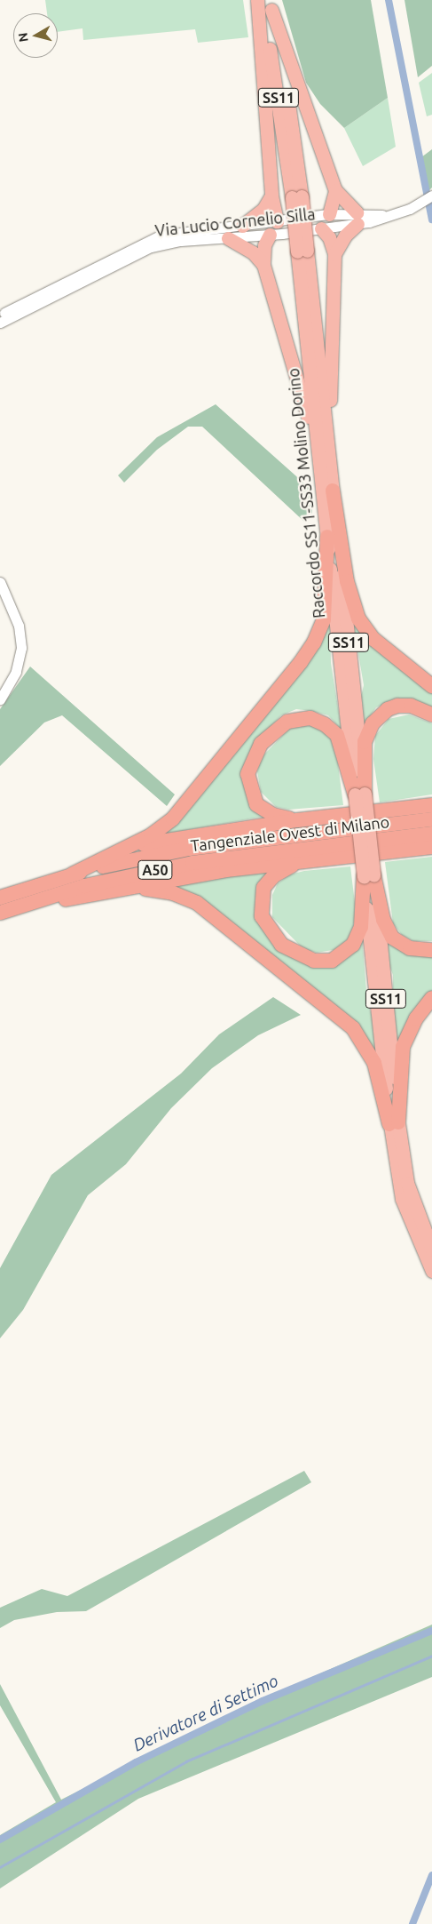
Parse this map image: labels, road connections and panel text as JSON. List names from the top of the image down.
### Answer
{
  "streets": {
    "highway": [
      "SS11",
      "Raccordo SS11-SS33 Molino Dorino",
      "Tangenziale Ovest di Milano",
      "A50"
    ],
    "street": ["Via Lucio Cornelio Silla"]
  },
  "water": ["Derivatore di Settimo"],
  "north": "left"
}
